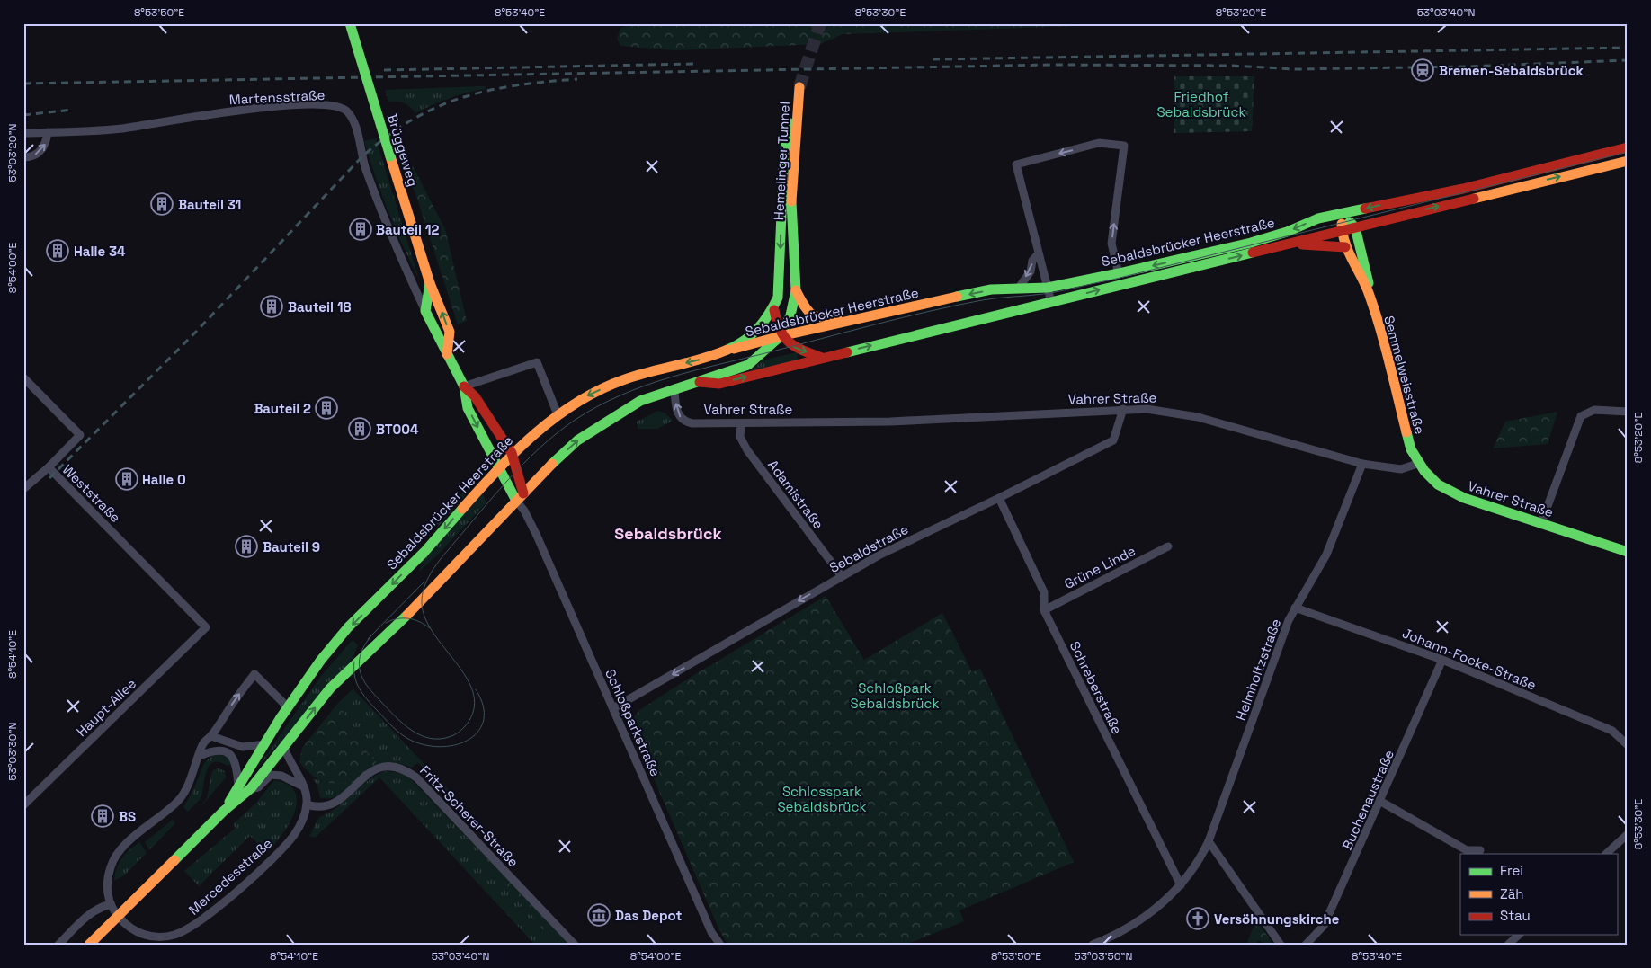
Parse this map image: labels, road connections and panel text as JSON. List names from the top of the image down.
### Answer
{
  "streets": {
    "main road": [
      "Brüggeweg",
      "Hemelinger Tunnel",
      "Sebaldsbrücker Heerstraße",
      "Semmelweisstraße",
      "Vahrer Straße"
    ],
    "street": [
      "Martensstraße",
      "Weststraße",
      "Adamistraße",
      "Sebaldstraße",
      "Grüne Linde",
      "Johann-Focke-Straße",
      "Helmholtzstraße",
      "Schreberstraße",
      "Haupt-Allee",
      "Schloßparkstraße",
      "Buchenaustraße",
      "Fritz-Scherer-Straße",
      "Mercedesstraße"
    ]
  },
  "crossings": [
    ["Martensstraße", "Brüggeweg"],
    ["Hemelinger Tunnel", "Sebaldsbrücker Heerstraße"],
    ["Sebaldsbrücker Heerstraße", "Semmelweisstraße"],
    ["Sebaldsbrücker Heerstraße", "Vahrer Straße"],
    ["Sebaldsbrücker Heerstraße", "Schloßparkstraße"],
    ["Sebaldsbrücker Heerstraße", "Mercedesstraße"],
    ["Semmelweisstraße", "Vahrer Straße"],
    ["Vahrer Straße", "Adamistraße"],
    ["Vahrer Straße", "Sebaldstraße"],
    ["Vahrer Straße", "Helmholtzstraße"],
    ["Weststraße", "Haupt-Allee"],
    ["Adamistraße", "Sebaldstraße"],
    ["Sebaldstraße", "Schreberstraße"],
    ["Sebaldstraße", "Schloßparkstraße"],
    ["Grüne Linde", "Schreberstraße"],
    ["Johann-Focke-Straße", "Helmholtzstraße"],
    ["Johann-Focke-Straße", "Buchenaustraße"],
    ["Helmholtzstraße", "Schreberstraße"],
    ["Fritz-Scherer-Straße", "Mercedesstraße"]
  ],
  "one_way": ["Sebaldstraße"],
  "districts": ["Sebaldsbrück"],
  "parks": ["Friedhof Sebaldsbrück", "Schloßpark Sebaldsbrück", "Schlosspark Sebaldsbrück"],
  "places": {
    "station": ["Bremen-Sebaldsbrück"],
    "building": [
      "Bauteil 31",
      "Bauteil 12",
      "Halle 34",
      "Bauteil 18",
      "Bauteil 2",
      "BT004",
      "Halle 0",
      "Bauteil 9",
      "BS"
    ],
    "museum": ["Das Depot"],
    "church": ["Versöhnungskirche"]
  },
  "legend": ["Frei", "Zäh", "Stau"],
  "coordinates": [
    "8°53'50\"E",
    "8°53'40\"E",
    "8°53'30\"E",
    "8°53'20\"E",
    "53°03'40\"N",
    "53°03'20\"N",
    "8°54'00\"E",
    "8°54'10\"E",
    "53°03'30\"N",
    "53°03'50\"N"
  ]
}
